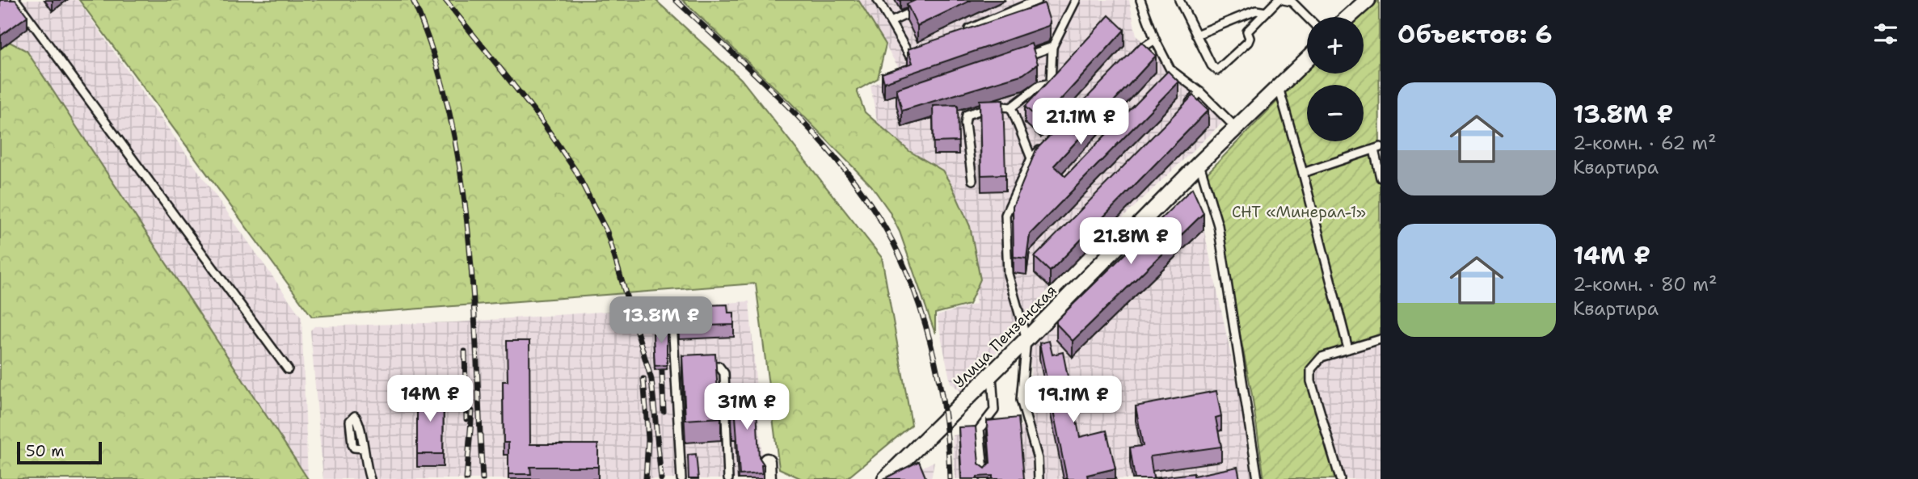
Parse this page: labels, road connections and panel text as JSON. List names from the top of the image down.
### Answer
{
  "streets": {
    "street": ["Улица Пензенская"]
  },
  "parks": ["СНТ «Минерал-1»"],
  "scale_bar": "50 m",
  "page": {
    "heading": "Объектов: 6",
    "map_buttons": ["+", "−"],
    "list": [
      {
        "name": "13.8M ₽",
        "note": "2-комн. · 62 m² · Квартира"
      },
      {
        "name": "14M ₽",
        "note": "2-комн. · 80 m² · Квартира"
      }
    ],
    "price": [
      "21.1M ₽",
      "21.8M ₽",
      "13.8M ₽",
      "14M ₽",
      "19.1M ₽",
      "31M ₽"
    ],
    "scale": "50 m"
  }
}
